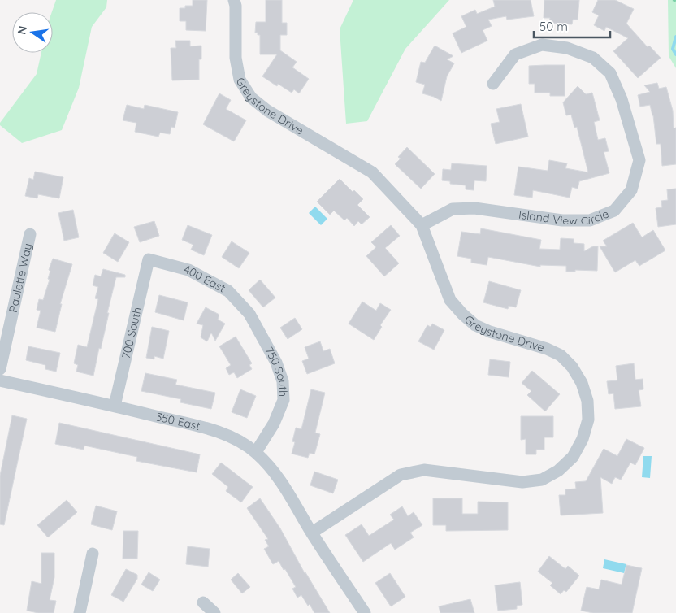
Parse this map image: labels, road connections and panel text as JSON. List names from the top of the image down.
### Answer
{
  "streets": {
    "street": [
      "Greystone Drive",
      "Island View Circle",
      "Paulette Way",
      "400 East",
      "700 South",
      "750 South",
      "350 East"
    ]
  },
  "crossings": [
    ["Greystone Drive", "Island View Circle"],
    ["Greystone Drive", "350 East"],
    ["400 East", "700 South"],
    ["400 East", "750 South"],
    ["700 South", "350 East"],
    ["750 South", "350 East"]
  ],
  "scale_bar": "50 m",
  "north": "left"
}
